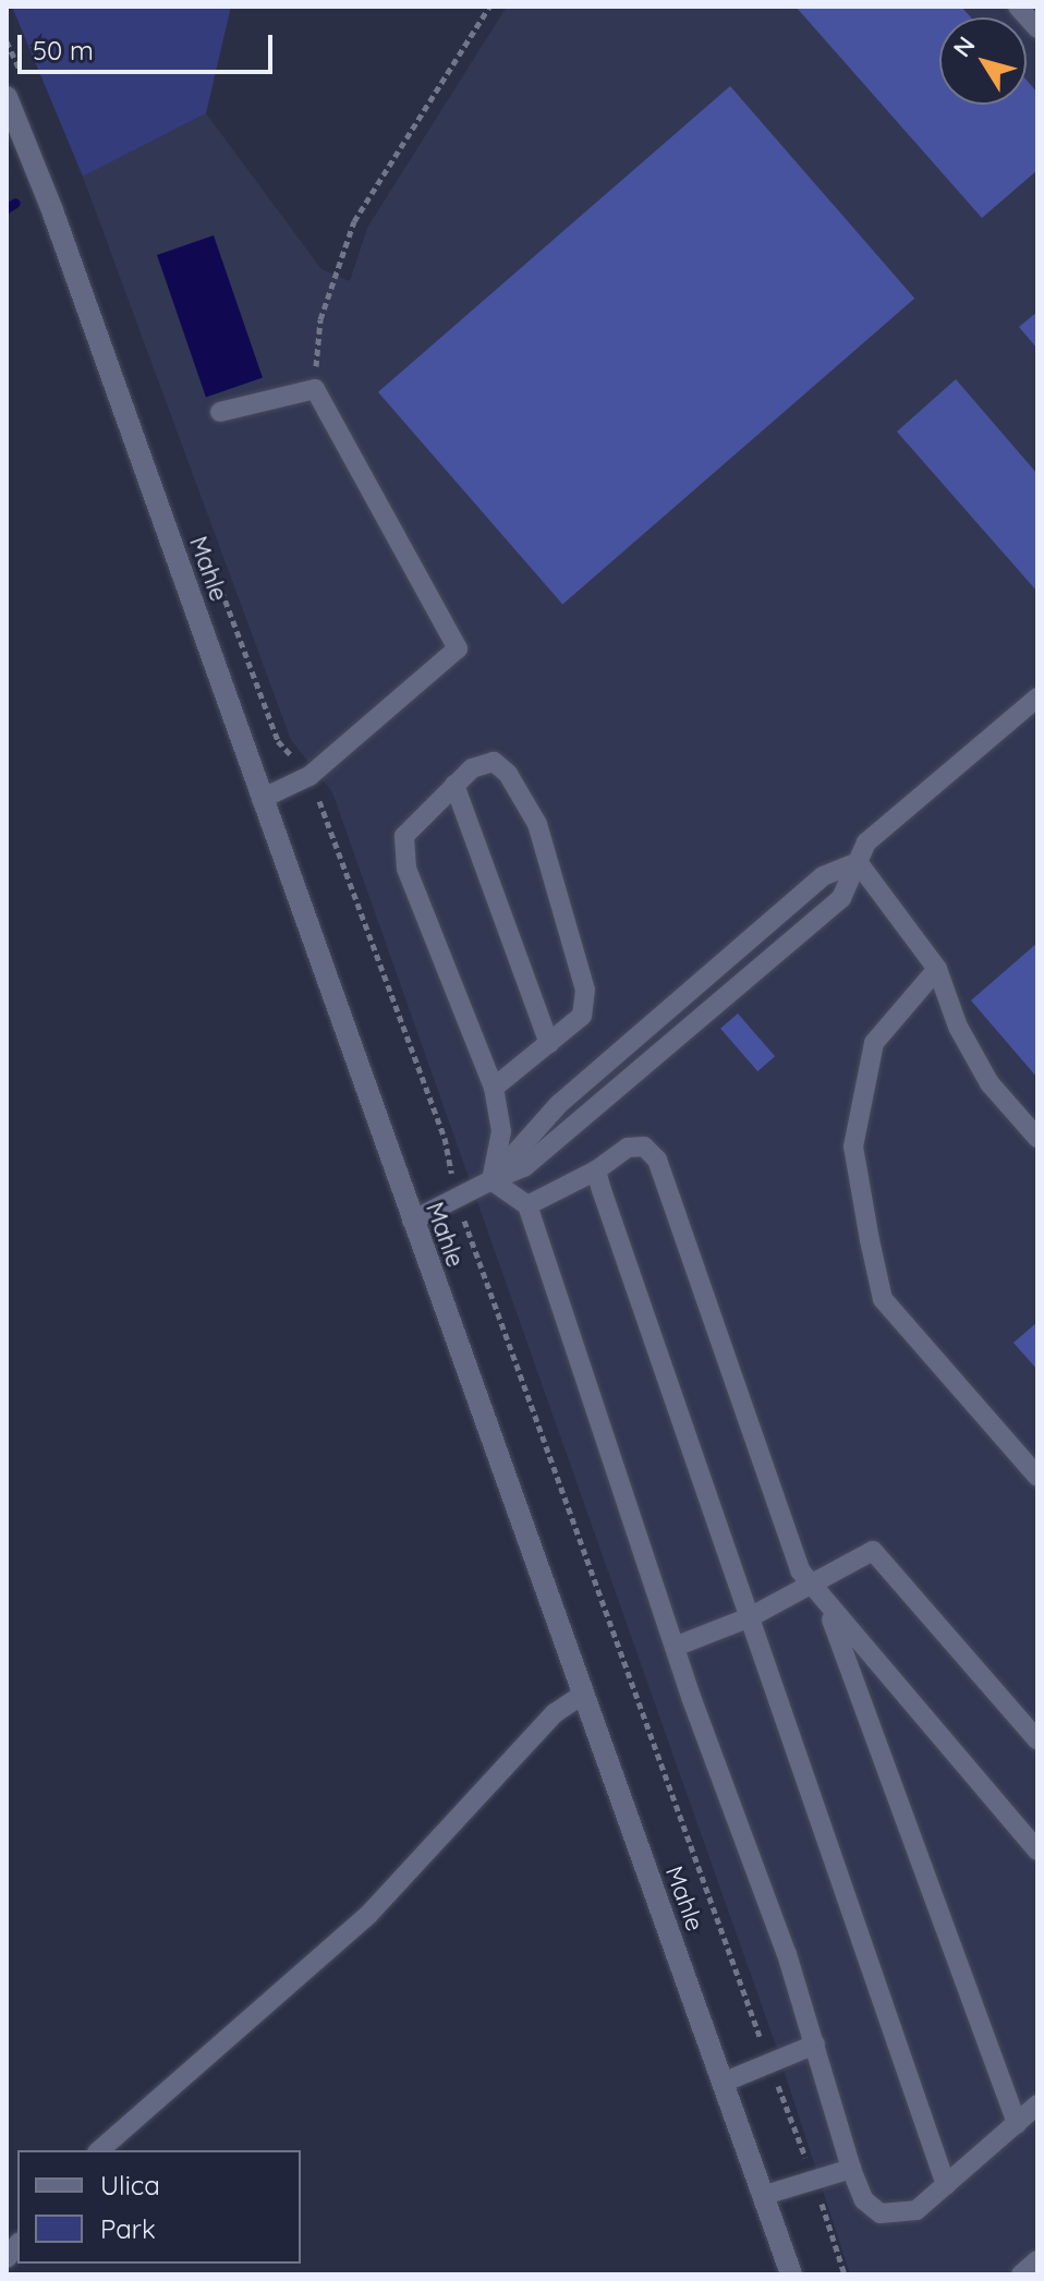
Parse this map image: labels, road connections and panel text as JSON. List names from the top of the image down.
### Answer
{
  "streets": {
    "street": ["Mahle"]
  },
  "legend": ["Ulica", "Park"],
  "scale_bar": "50 m",
  "north": "top left"
}
